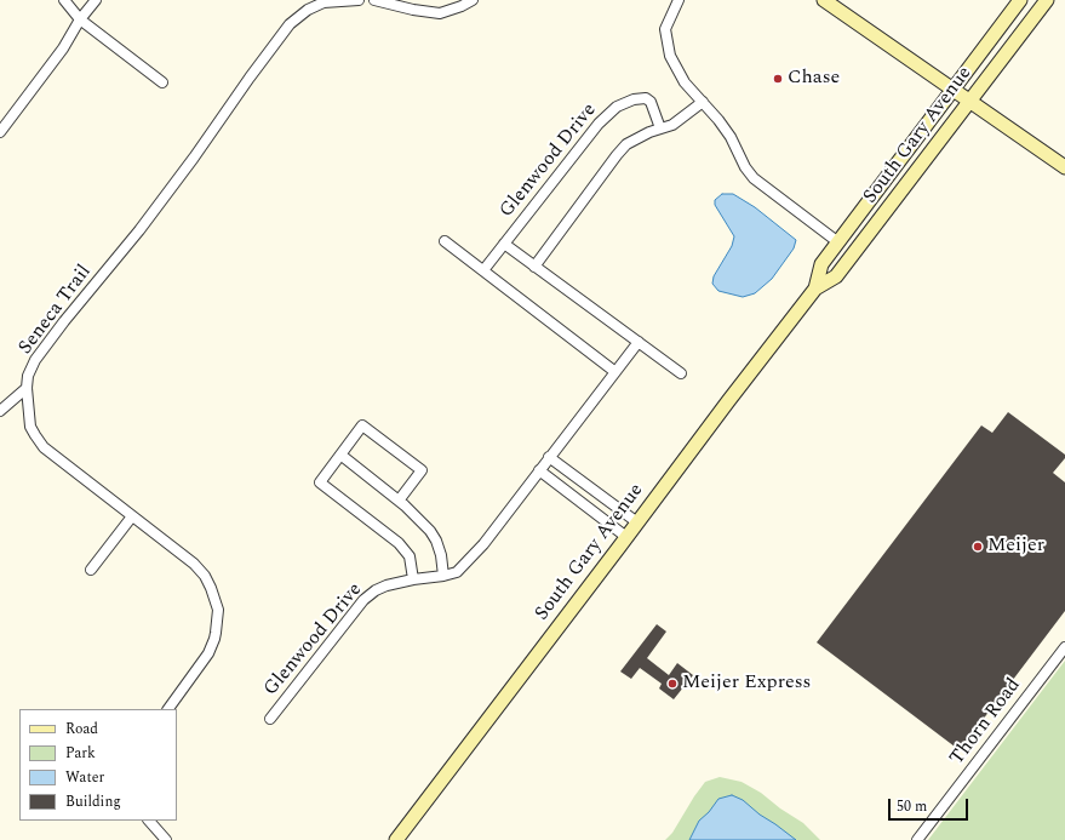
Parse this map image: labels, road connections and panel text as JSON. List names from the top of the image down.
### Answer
{
  "streets": {
    "main road": ["South Gary Avenue"],
    "street": ["Glenwood Drive", "Seneca Trail", "Thorn Road"]
  },
  "places": ["Chase", "Meijer", "Meijer Express"],
  "legend": [
    "Road",
    "Park",
    "Water",
    "Building"
  ],
  "scale_bar": "50 m"
}
